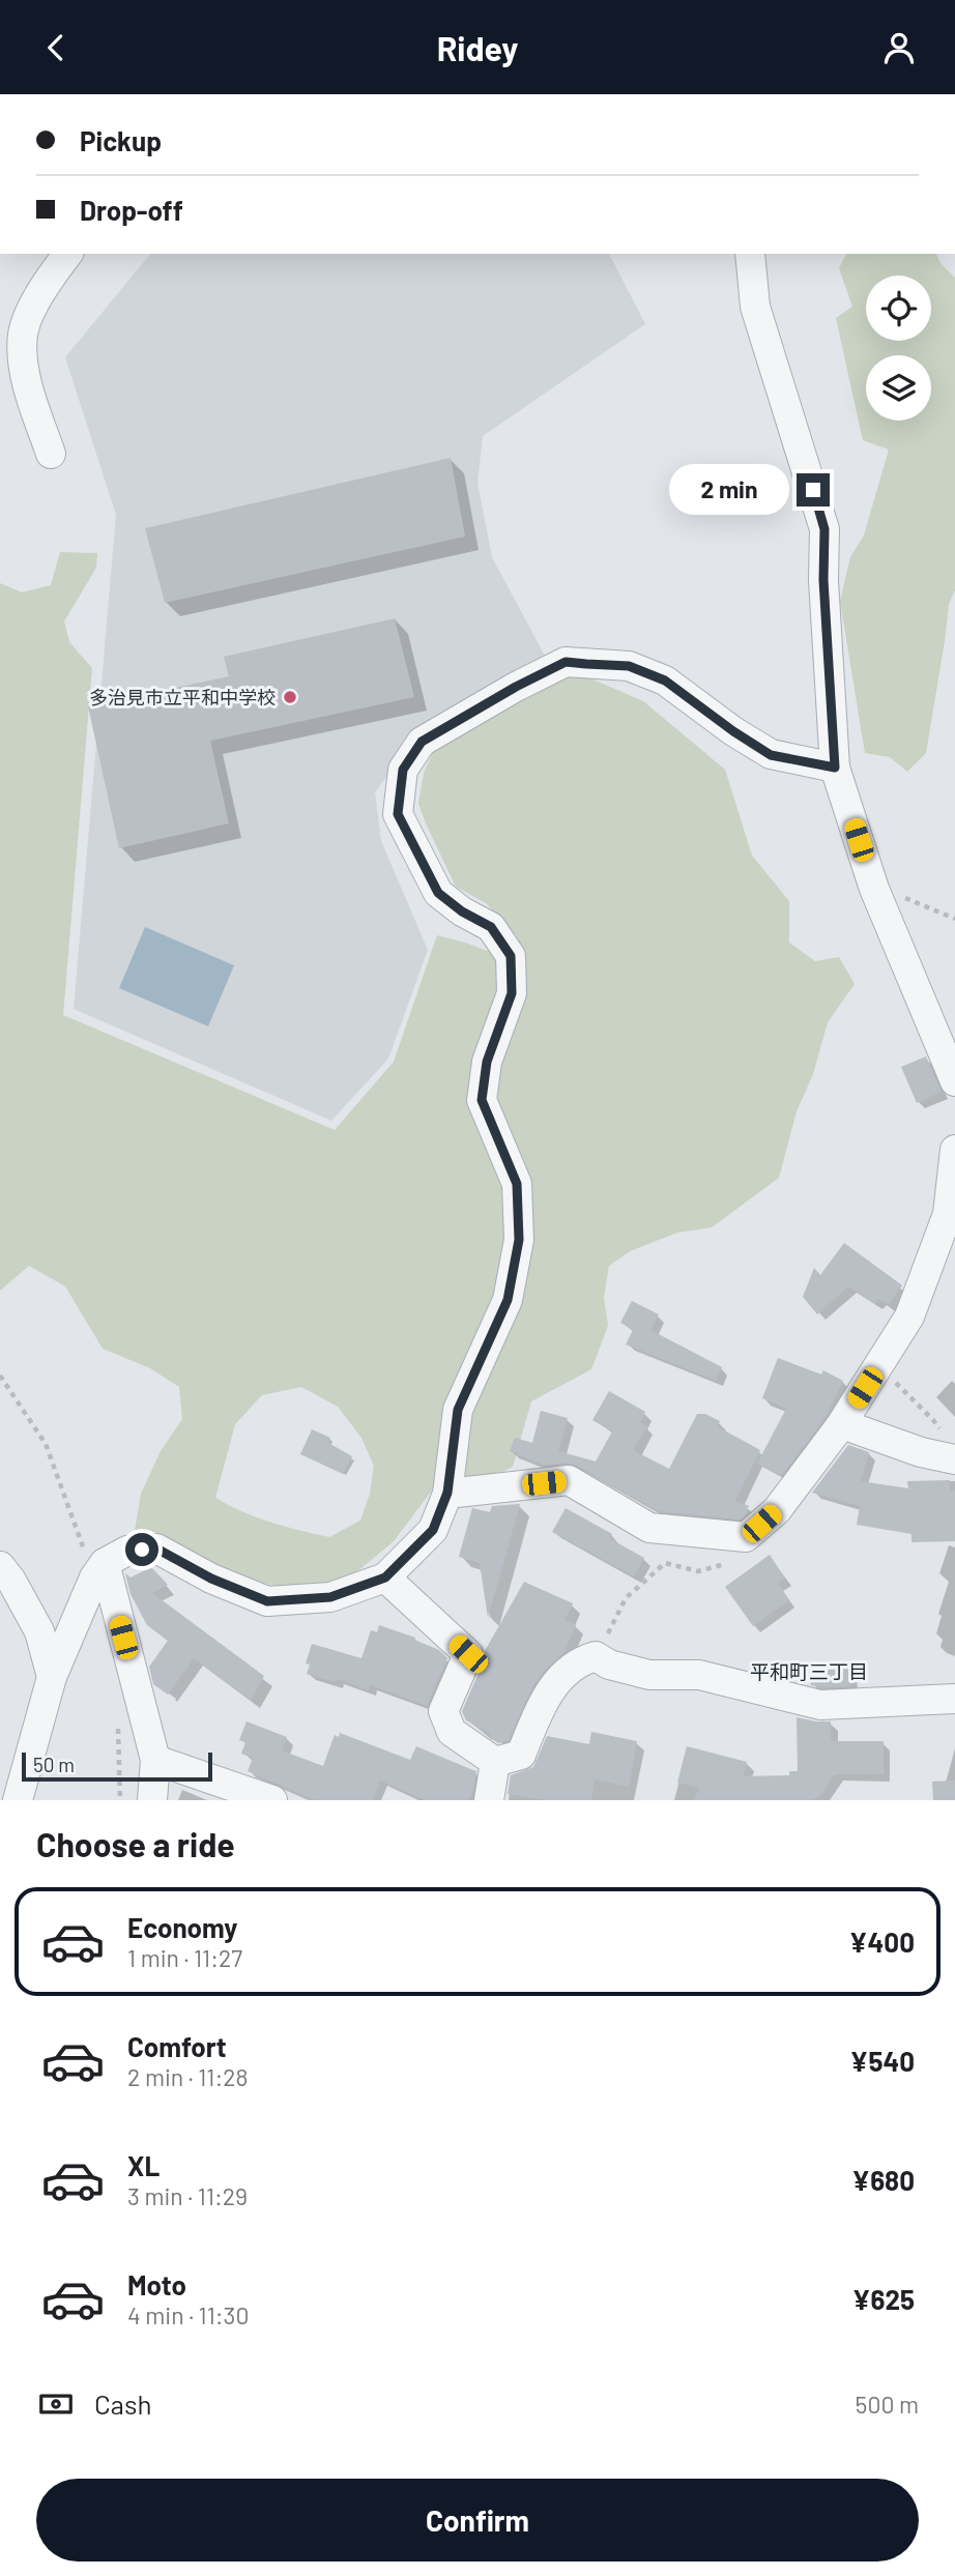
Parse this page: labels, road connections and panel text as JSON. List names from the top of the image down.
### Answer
{
  "districts": ["平和町三丁目"],
  "places": ["多治見市立平和中学校"],
  "scale_bar": "50 m",
  "page": {
    "header": "Ridey",
    "banner": ["Pickup", "Drop-off"],
    "bubble": "2 min",
    "scale": "50 m",
    "heading": "Choose a ride",
    "list": [
      {
        "name": "Economy",
        "note": "1 min · 11:27",
        "value": "¥400"
      },
      {
        "name": "Comfort",
        "note": "2 min · 11:28",
        "value": "¥540"
      },
      {
        "name": "XL",
        "note": "3 min · 11:29",
        "value": "¥680"
      },
      {
        "name": "Moto",
        "note": "4 min · 11:30",
        "value": "¥625"
      }
    ],
    "pay": ["Cash", "500 m"],
    "buttons": "Confirm"
  }
}
